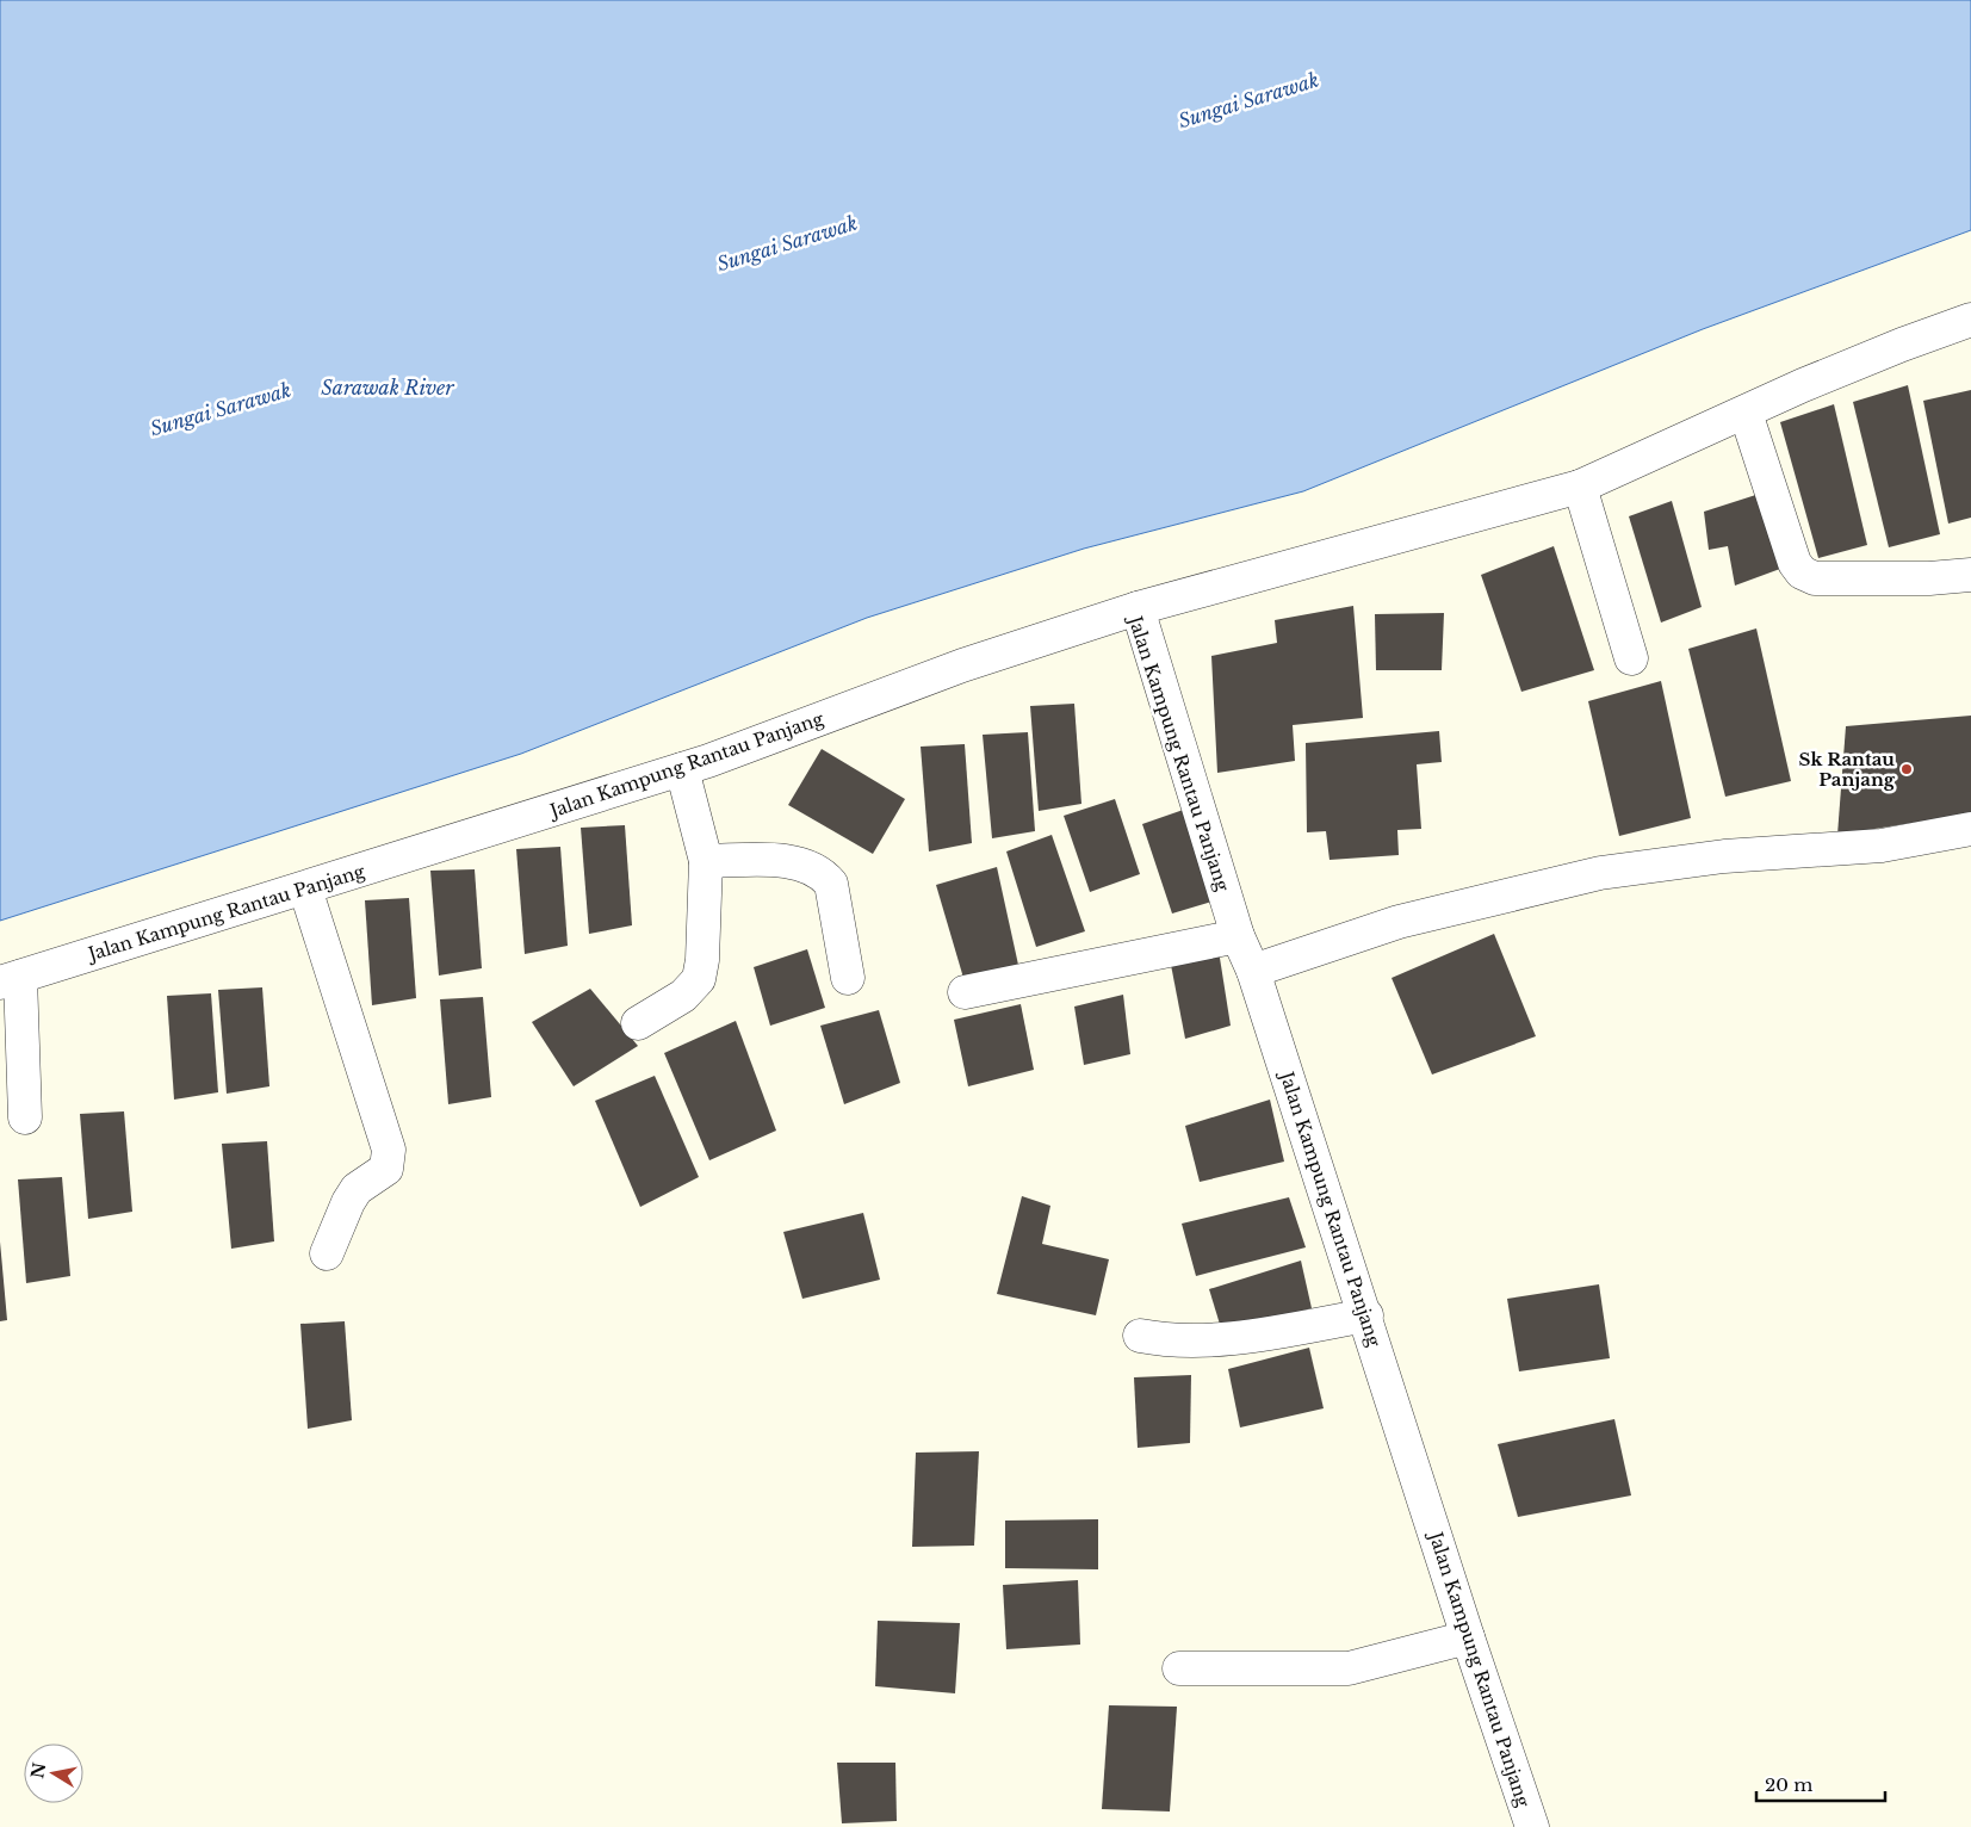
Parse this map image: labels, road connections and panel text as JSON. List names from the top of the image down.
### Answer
{
  "streets": {
    "street": ["Jalan Kampung Rantau Panjang"]
  },
  "water": ["Sungai Sarawak", "Sarawak River"],
  "places": ["Sk Rantau Panjang"],
  "scale_bar": "20 m",
  "north": "left"
}
